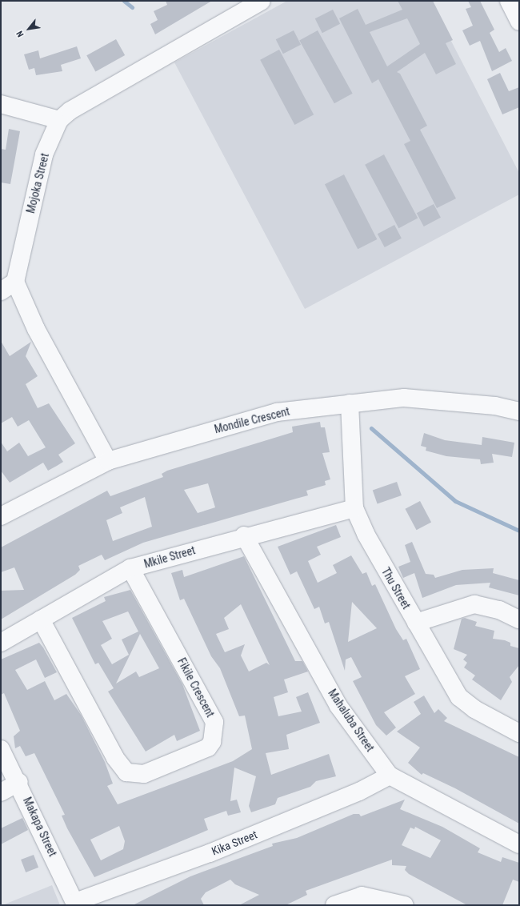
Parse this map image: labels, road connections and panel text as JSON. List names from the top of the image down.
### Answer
{
  "streets": {
    "street": [
      "Mojoka Street",
      "Mondile Crescent",
      "Mkile Street",
      "Thu Street",
      "Fikile Crescent",
      "Mahaluba Street",
      "Makapa Street",
      "Kika Street"
    ]
  },
  "crossings": [
    ["Mondile Crescent", "Thu Street"],
    ["Mkile Street", "Thu Street"],
    ["Mkile Street", "Fikile Crescent"],
    ["Mkile Street", "Mahaluba Street"],
    ["Mahaluba Street", "Kika Street"],
    ["Makapa Street", "Kika Street"]
  ],
  "north": "bottom left"
}
